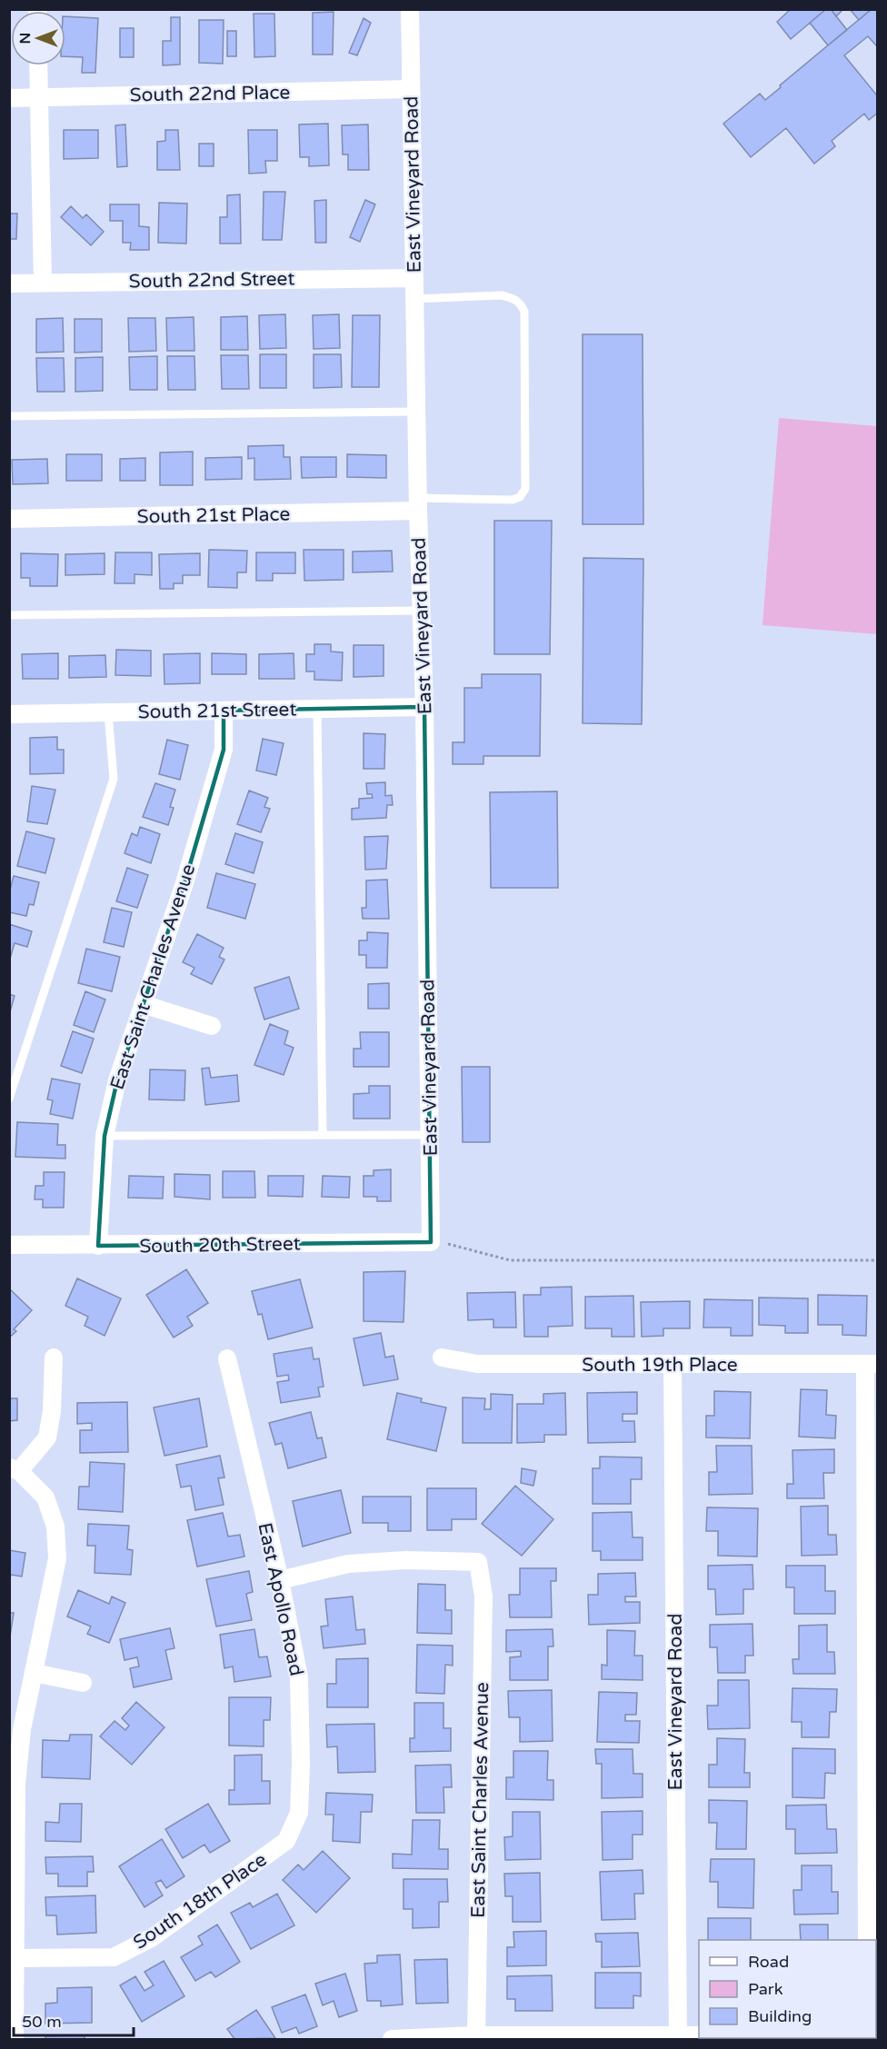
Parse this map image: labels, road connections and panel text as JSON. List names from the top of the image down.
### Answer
{
  "streets": {
    "street": [
      "South 22nd Place",
      "East Vineyard Road",
      "South 22nd Street",
      "South 21st Place",
      "South 21st Street",
      "East Saint Charles Avenue",
      "South 20th Street",
      "South 19th Place",
      "East Apollo Road",
      "South 18th Place"
    ]
  },
  "crossings": [
    ["South 22nd Place", "East Vineyard Road"],
    ["East Vineyard Road", "South 22nd Street"],
    ["East Vineyard Road", "South 21st Place"],
    ["East Vineyard Road", "South 21st Street"],
    ["East Vineyard Road", "South 20th Street"],
    ["East Vineyard Road", "South 19th Place"],
    ["South 21st Street", "East Saint Charles Avenue"],
    ["East Saint Charles Avenue", "South 20th Street"],
    ["East Saint Charles Avenue", "East Apollo Road"],
    ["East Apollo Road", "South 18th Place"]
  ],
  "legend": ["Road", "Park", "Building"],
  "scale_bar": "50 m",
  "north": "left"
}
